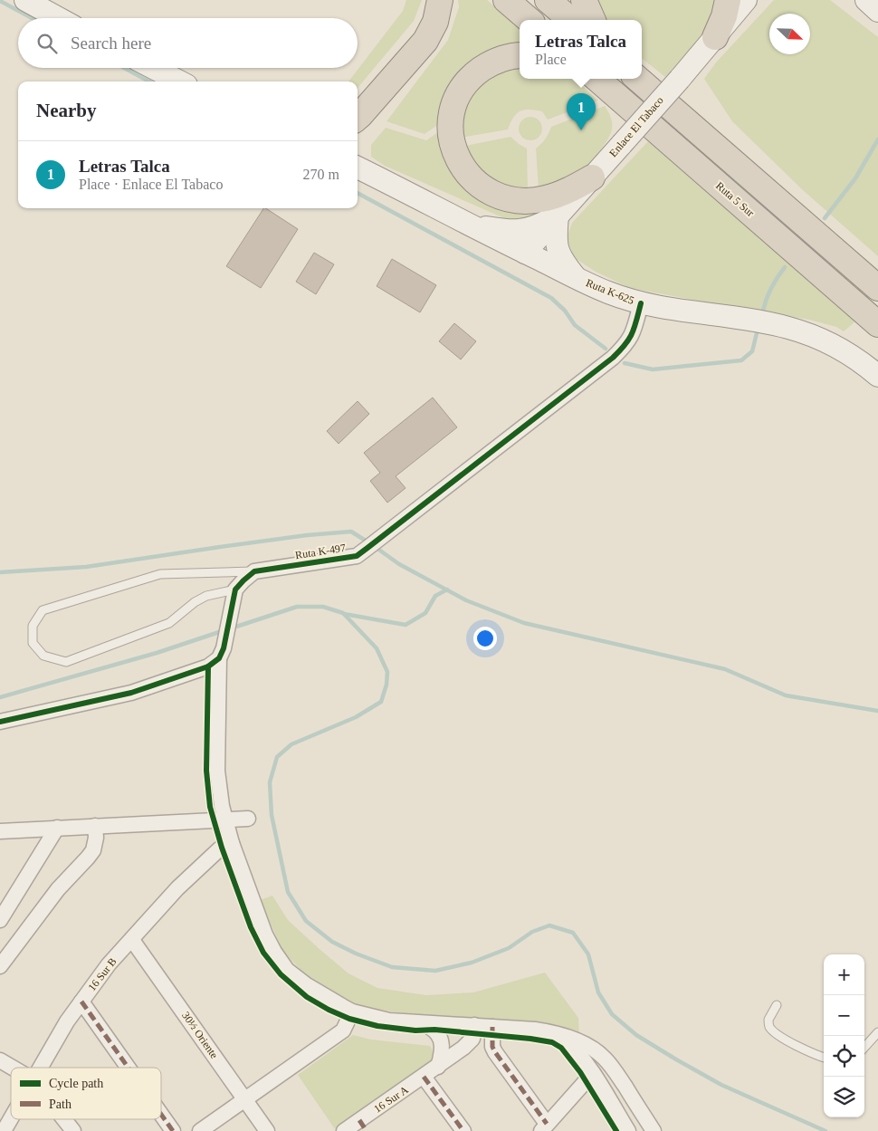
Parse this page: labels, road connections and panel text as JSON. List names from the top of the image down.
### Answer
{
  "streets": {
    "highway": ["Ruta 5 Sur"],
    "main road": ["Enlace El Tabaco", "Ruta K-625"],
    "street": [
      "Ruta K-497",
      "16 Sur B",
      "30½ Oriente",
      "16 Sur A"
    ]
  },
  "crossings": [
    ["Enlace El Tabaco", "Ruta K-625"],
    ["Ruta K-625", "Ruta K-497"],
    ["16 Sur B", "30½ Oriente"]
  ],
  "legend": ["Cycle path", "Path"],
  "north": "bottom right",
  "page": {
    "search": "Search here",
    "popup": ["Letras Talca", "Place"],
    "heading": "Nearby",
    "pins": "1",
    "list": [
      {
        "mark": "1",
        "name": "Letras Talca",
        "note": "Place · Enlace El Tabaco",
        "value": "270 m"
      }
    ],
    "map_buttons": ["+", "−"]
  }
}
